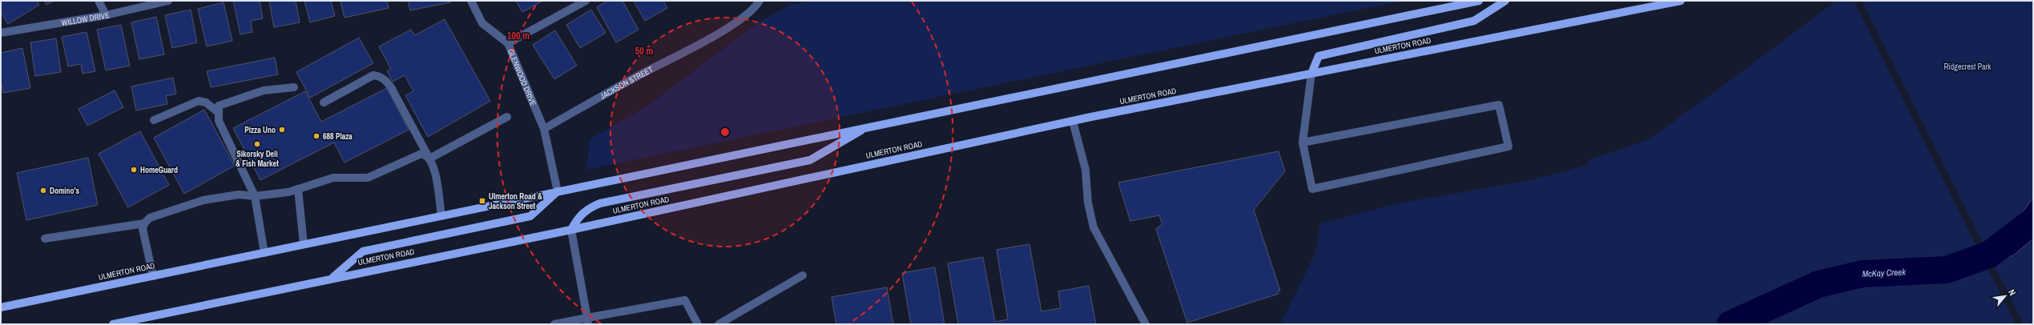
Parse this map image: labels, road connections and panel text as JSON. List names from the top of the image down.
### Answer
{
  "streets": {
    "main road": ["ULMERTON ROAD"],
    "street": ["WILLOW DRIVE", "GLENWOOD DRIVE", "JACKSON STREET"]
  },
  "crossings": [
    ["GLENWOOD DRIVE", "JACKSON STREET"]
  ],
  "water": ["McKay Creek"],
  "parks": ["Ridgecrest Park"],
  "places": {
    "other": [
      "Pizza Uno",
      "688 Plaza",
      "Sikorsky Deli & Fish Market",
      "HomeGuard",
      "Domino's"
    ],
    "transit": ["Ulmerton Road & Jackson Street"]
  },
  "north": "top right",
  "rings": ["100 m", "50 m"]
}
